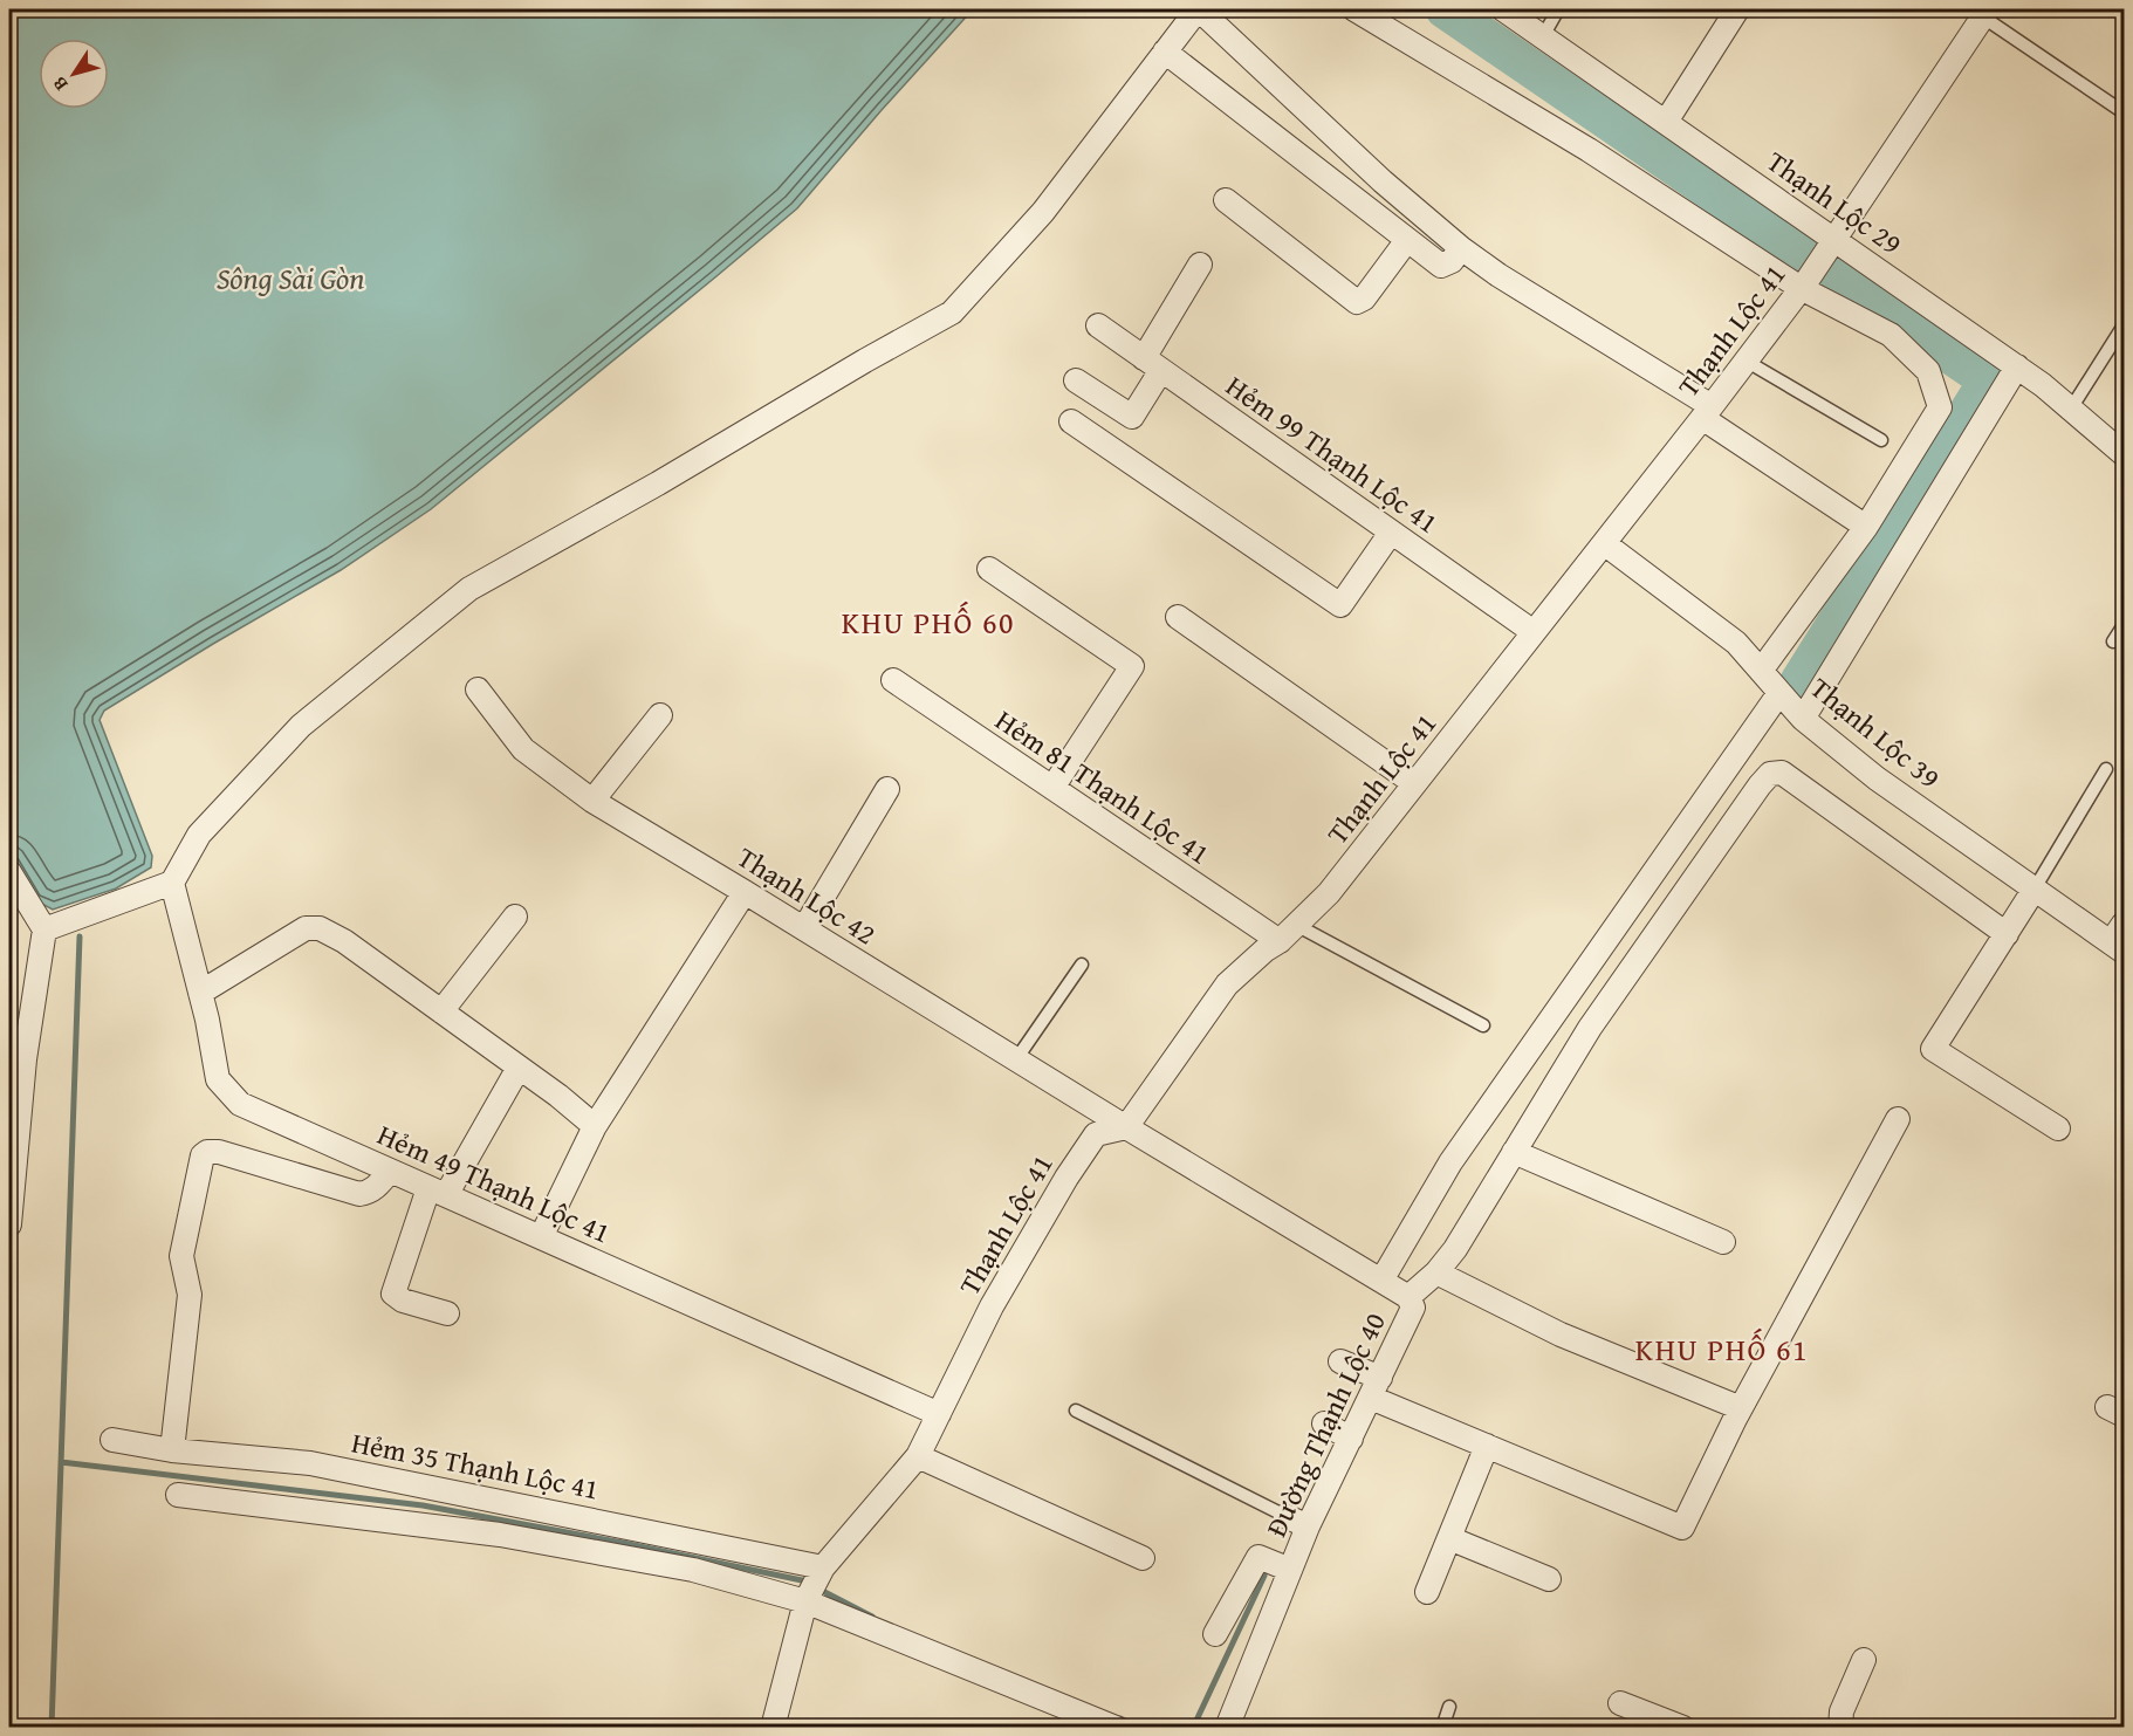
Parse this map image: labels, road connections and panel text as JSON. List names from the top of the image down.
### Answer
{
  "streets": {
    "street": [
      "Thạnh Lộc 29",
      "Thạnh Lộc 41",
      "Hẻm 99 Thạnh Lộc 41",
      "Thạnh Lộc 39",
      "Hẻm 81 Thạnh Lộc 41",
      "Thạnh Lộc 42",
      "Hẻm 49 Thạnh Lộc 41",
      "Đường Thạnh Lộc 40",
      "Hẻm 35 Thạnh Lộc 41"
    ]
  },
  "crossings": [
    ["Thạnh Lộc 29", "Thạnh Lộc 41"],
    ["Thạnh Lộc 41", "Hẻm 99 Thạnh Lộc 41"],
    ["Thạnh Lộc 41", "Thạnh Lộc 39"],
    ["Thạnh Lộc 41", "Hẻm 81 Thạnh Lộc 41"],
    ["Thạnh Lộc 41", "Thạnh Lộc 42"],
    ["Thạnh Lộc 41", "Hẻm 49 Thạnh Lộc 41"],
    ["Thạnh Lộc 41", "Đường Thạnh Lộc 40"],
    ["Thạnh Lộc 41", "Hẻm 35 Thạnh Lộc 41"],
    ["Thạnh Lộc 42", "Đường Thạnh Lộc 40"]
  ],
  "districts": ["KHU PHỐ 60", "KHU PHỐ 61"],
  "water": ["Sông Sài Gòn"],
  "north": "bottom left"
}
